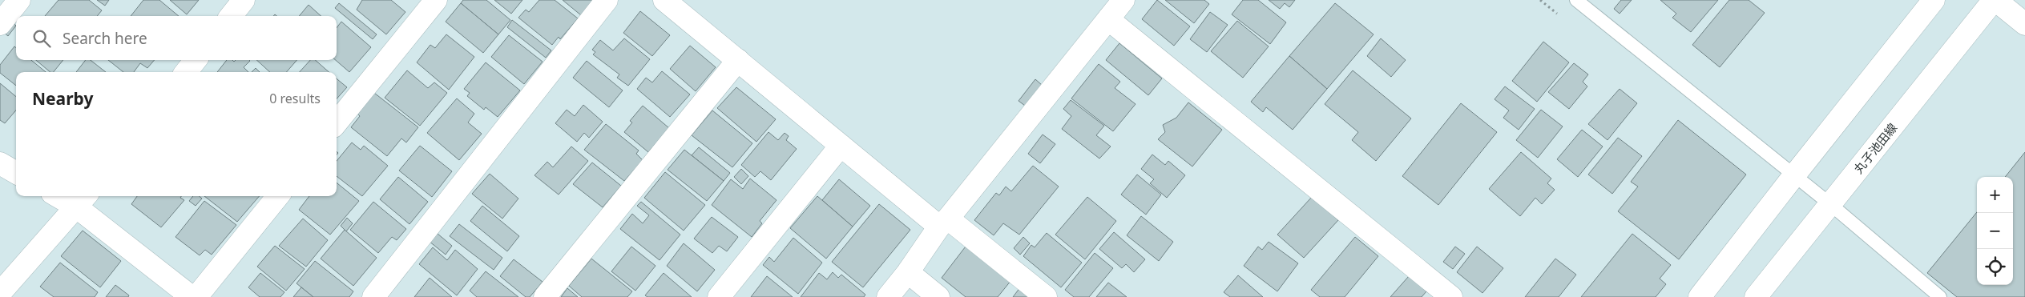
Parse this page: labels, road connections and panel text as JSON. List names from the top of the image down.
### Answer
{
  "streets": {
    "street": ["丸子池田線"]
  },
  "page": {
    "search": "Search here",
    "heading": ["Nearby", "0 results"],
    "map_buttons": ["+", "−"]
  }
}
